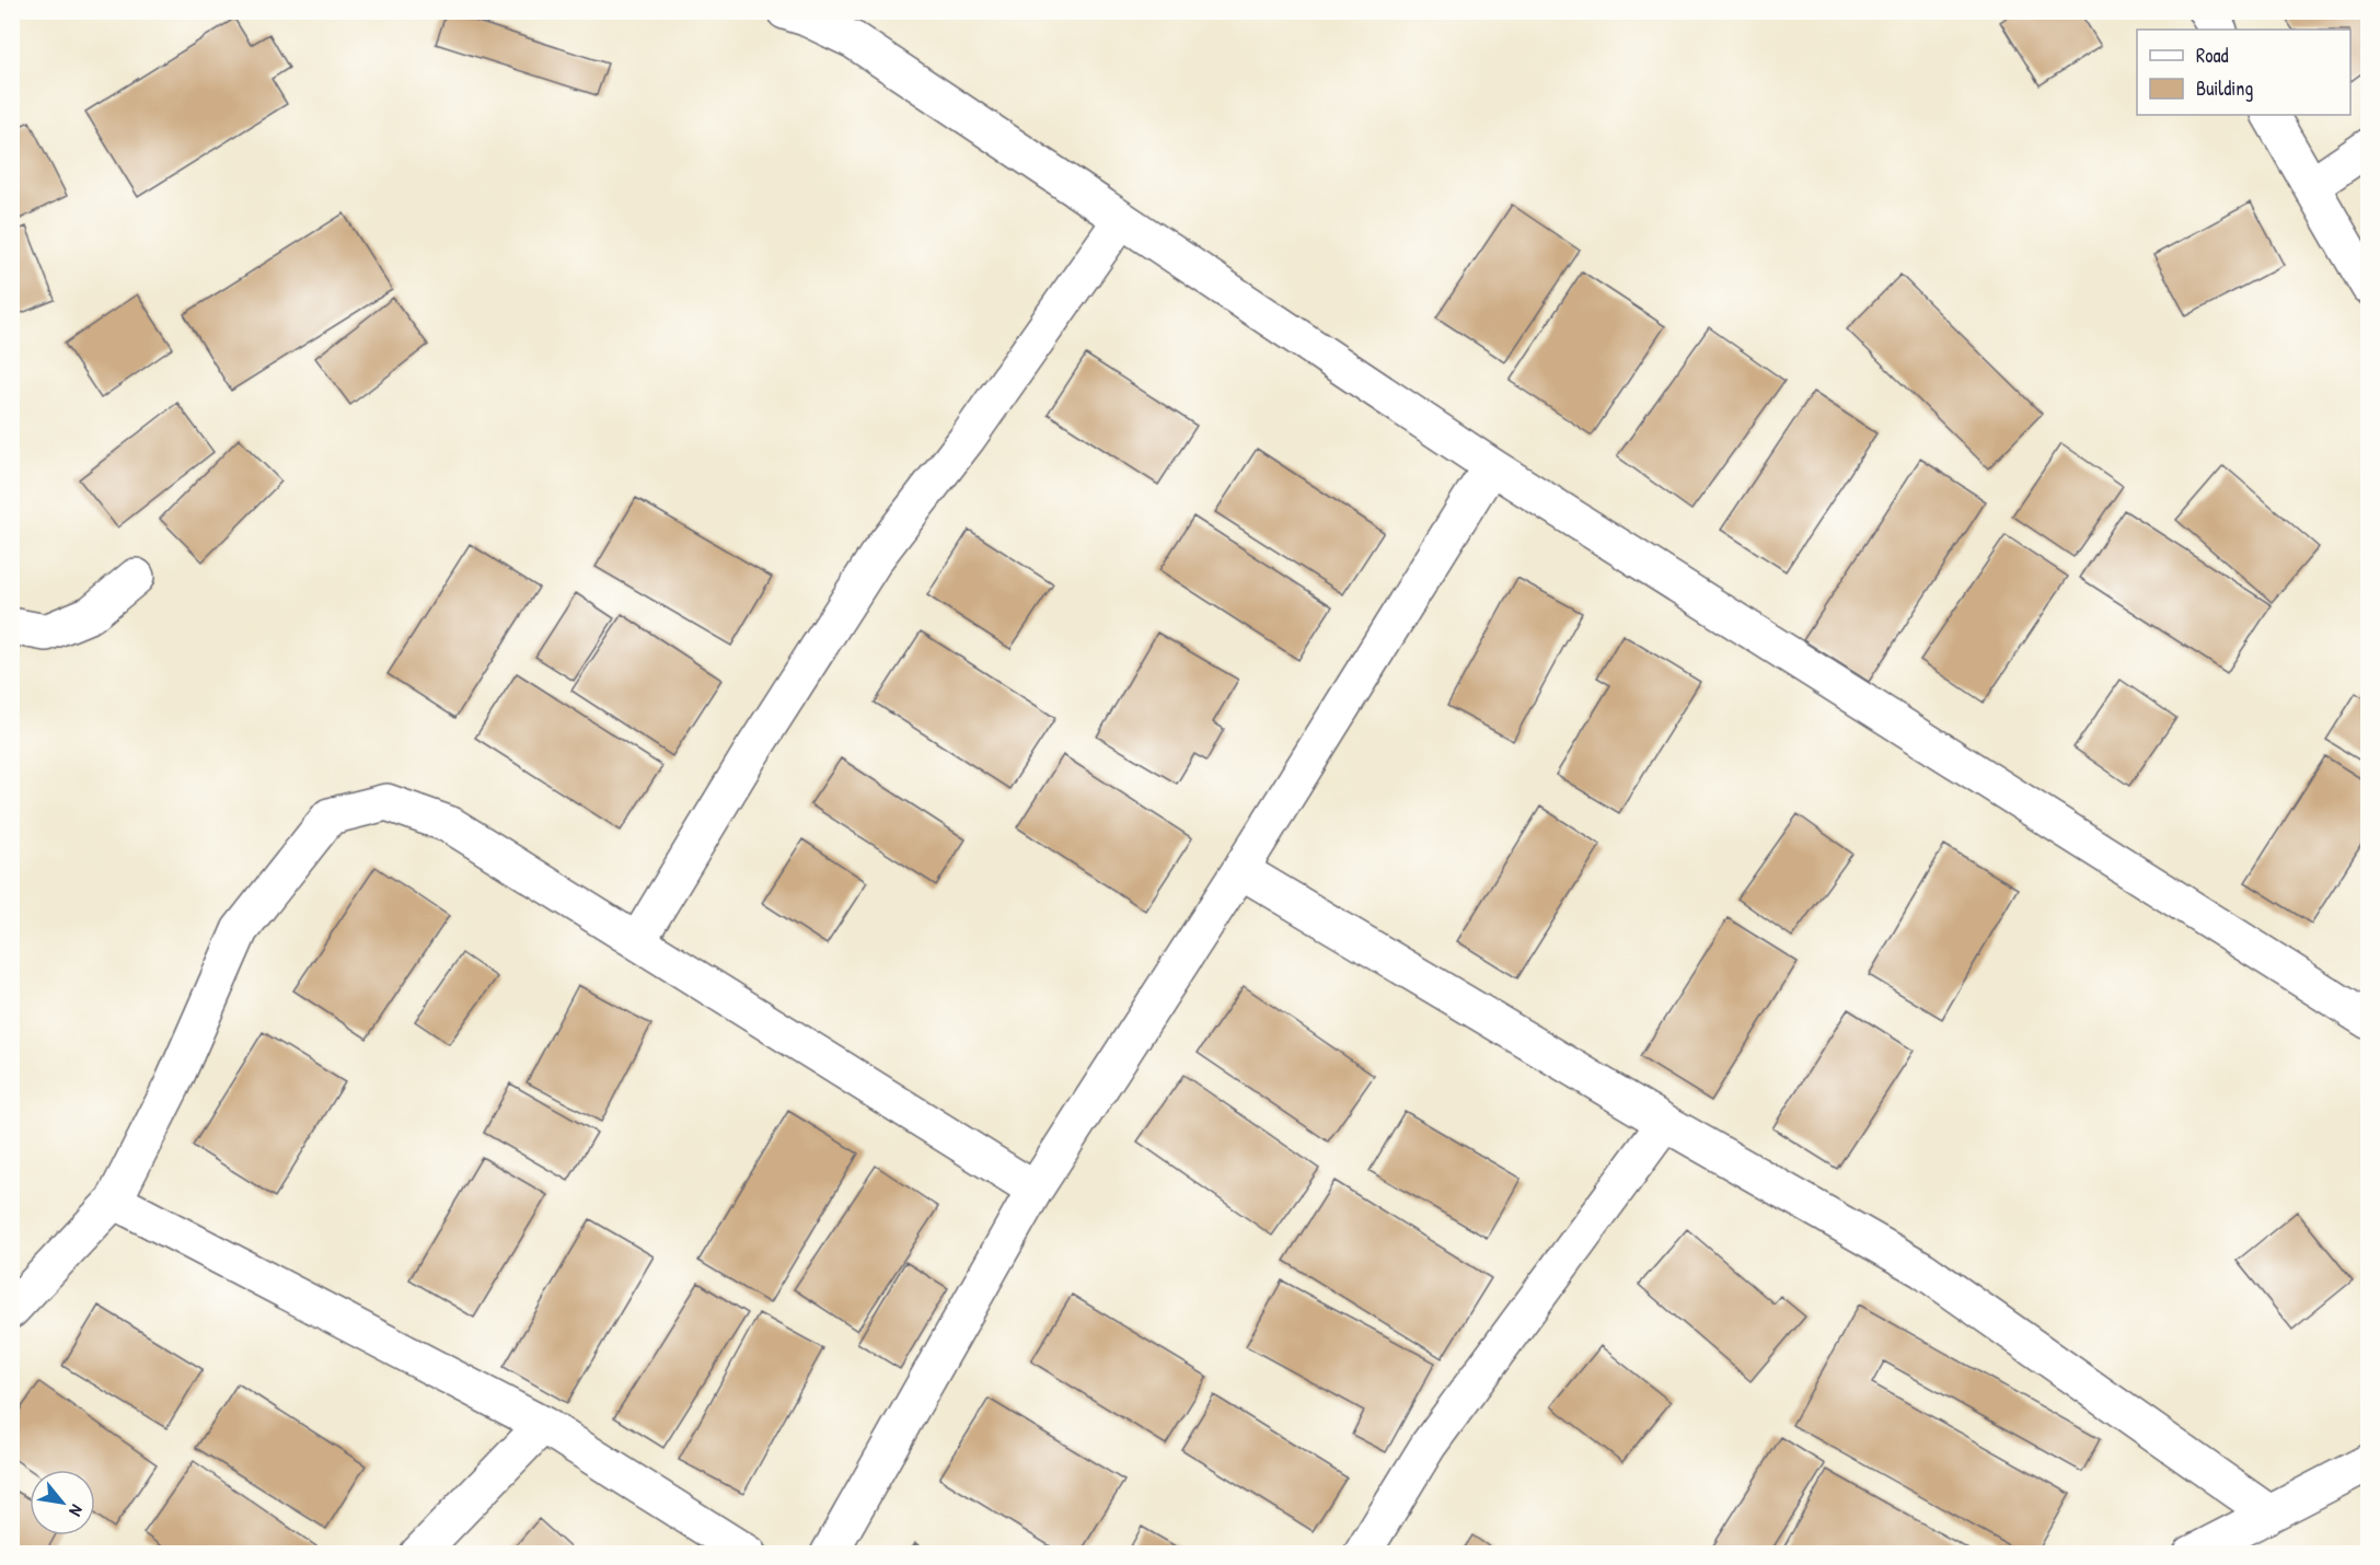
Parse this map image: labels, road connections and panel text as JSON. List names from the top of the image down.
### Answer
{
  "legend": ["Road", "Building"],
  "north": "bottom right"
}
